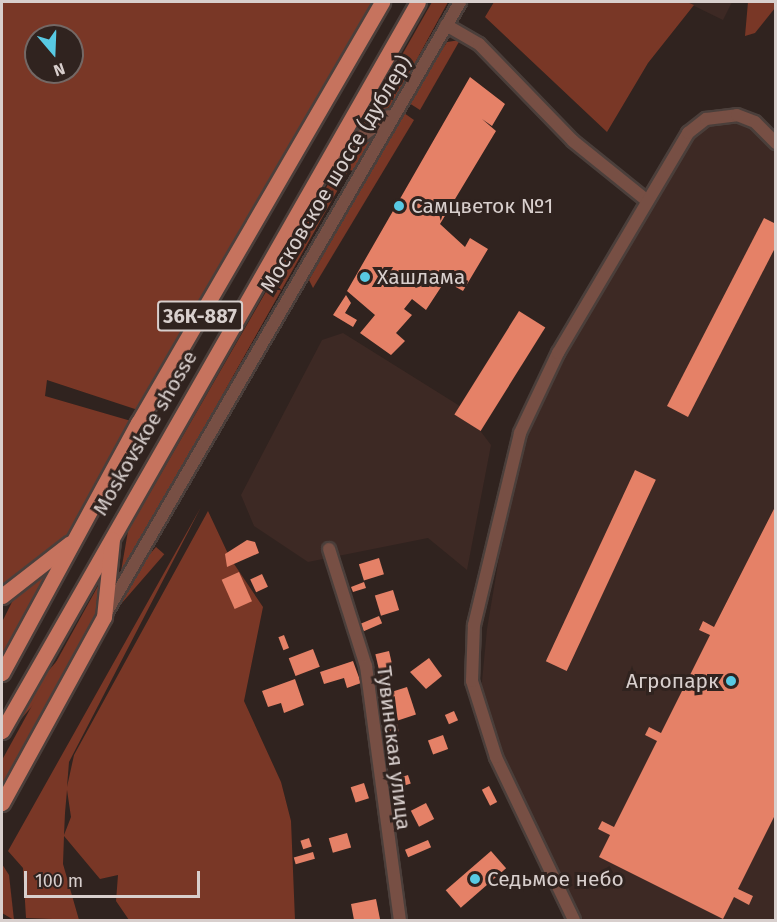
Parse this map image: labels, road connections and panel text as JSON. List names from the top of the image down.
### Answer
{
  "streets": {
    "main road": ["36К-887", "Moskovskoe shosse"],
    "street": ["Московское шоссе (дублер)", "Тувинская улица"]
  },
  "places": [
    "Самцветок №1",
    "Хашлама",
    "Агропарк",
    "Седьмое небо"
  ],
  "scale_bar": "100 m",
  "north": "bottom"
}
